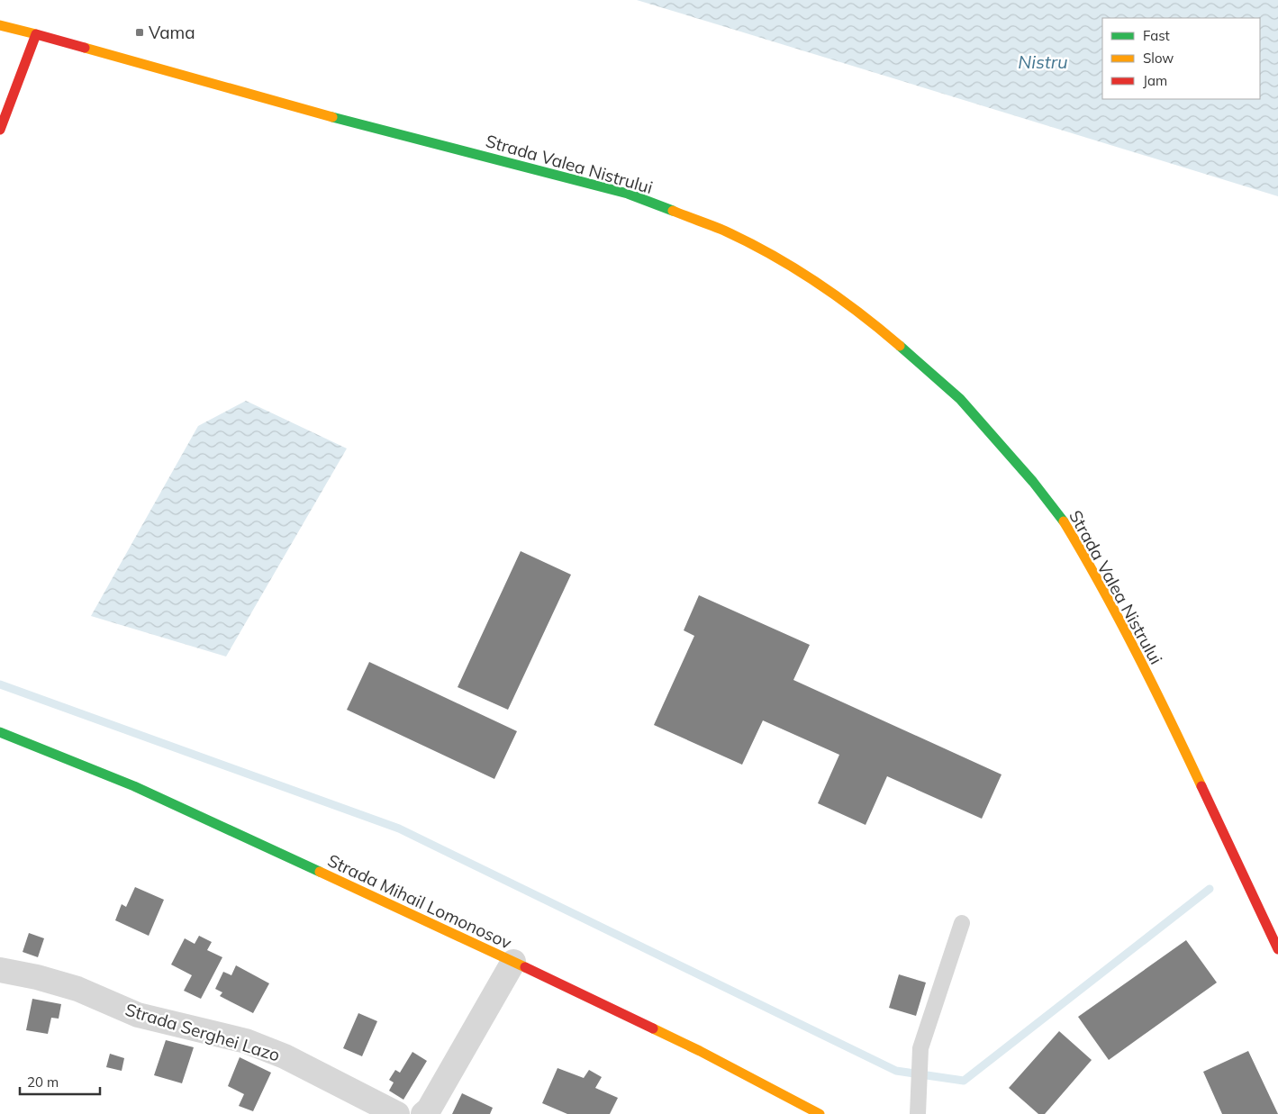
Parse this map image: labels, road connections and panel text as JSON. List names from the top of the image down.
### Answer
{
  "streets": {
    "main road": ["Strada Valea Nistrului", "Strada Mihail Lomonosov"],
    "street": ["Strada Serghei Lazo"]
  },
  "water": ["Nistru"],
  "places": {
    "transit": ["Vama"]
  },
  "legend": ["Fast", "Slow", "Jam"],
  "scale_bar": "20 m"
}
